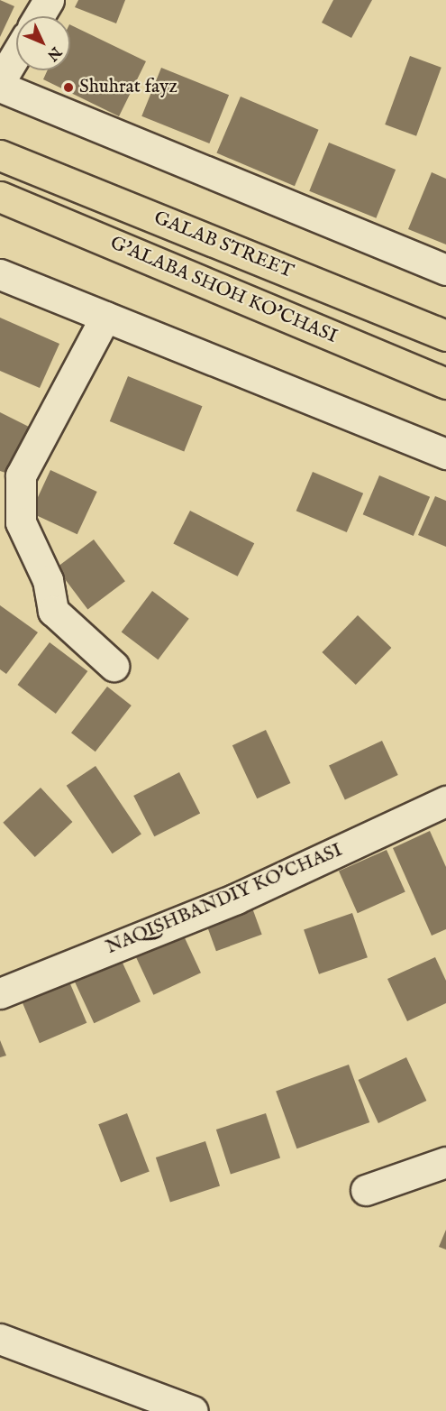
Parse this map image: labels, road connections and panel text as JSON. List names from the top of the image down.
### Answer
{
  "streets": {
    "main road": ["GALAB STREET", "G'ALABA SHOH KO'CHASI"],
    "street": ["NAQISHBANDIY KO'CHASI"]
  },
  "places": ["Shuhrat fayz"],
  "north": "bottom right"
}
